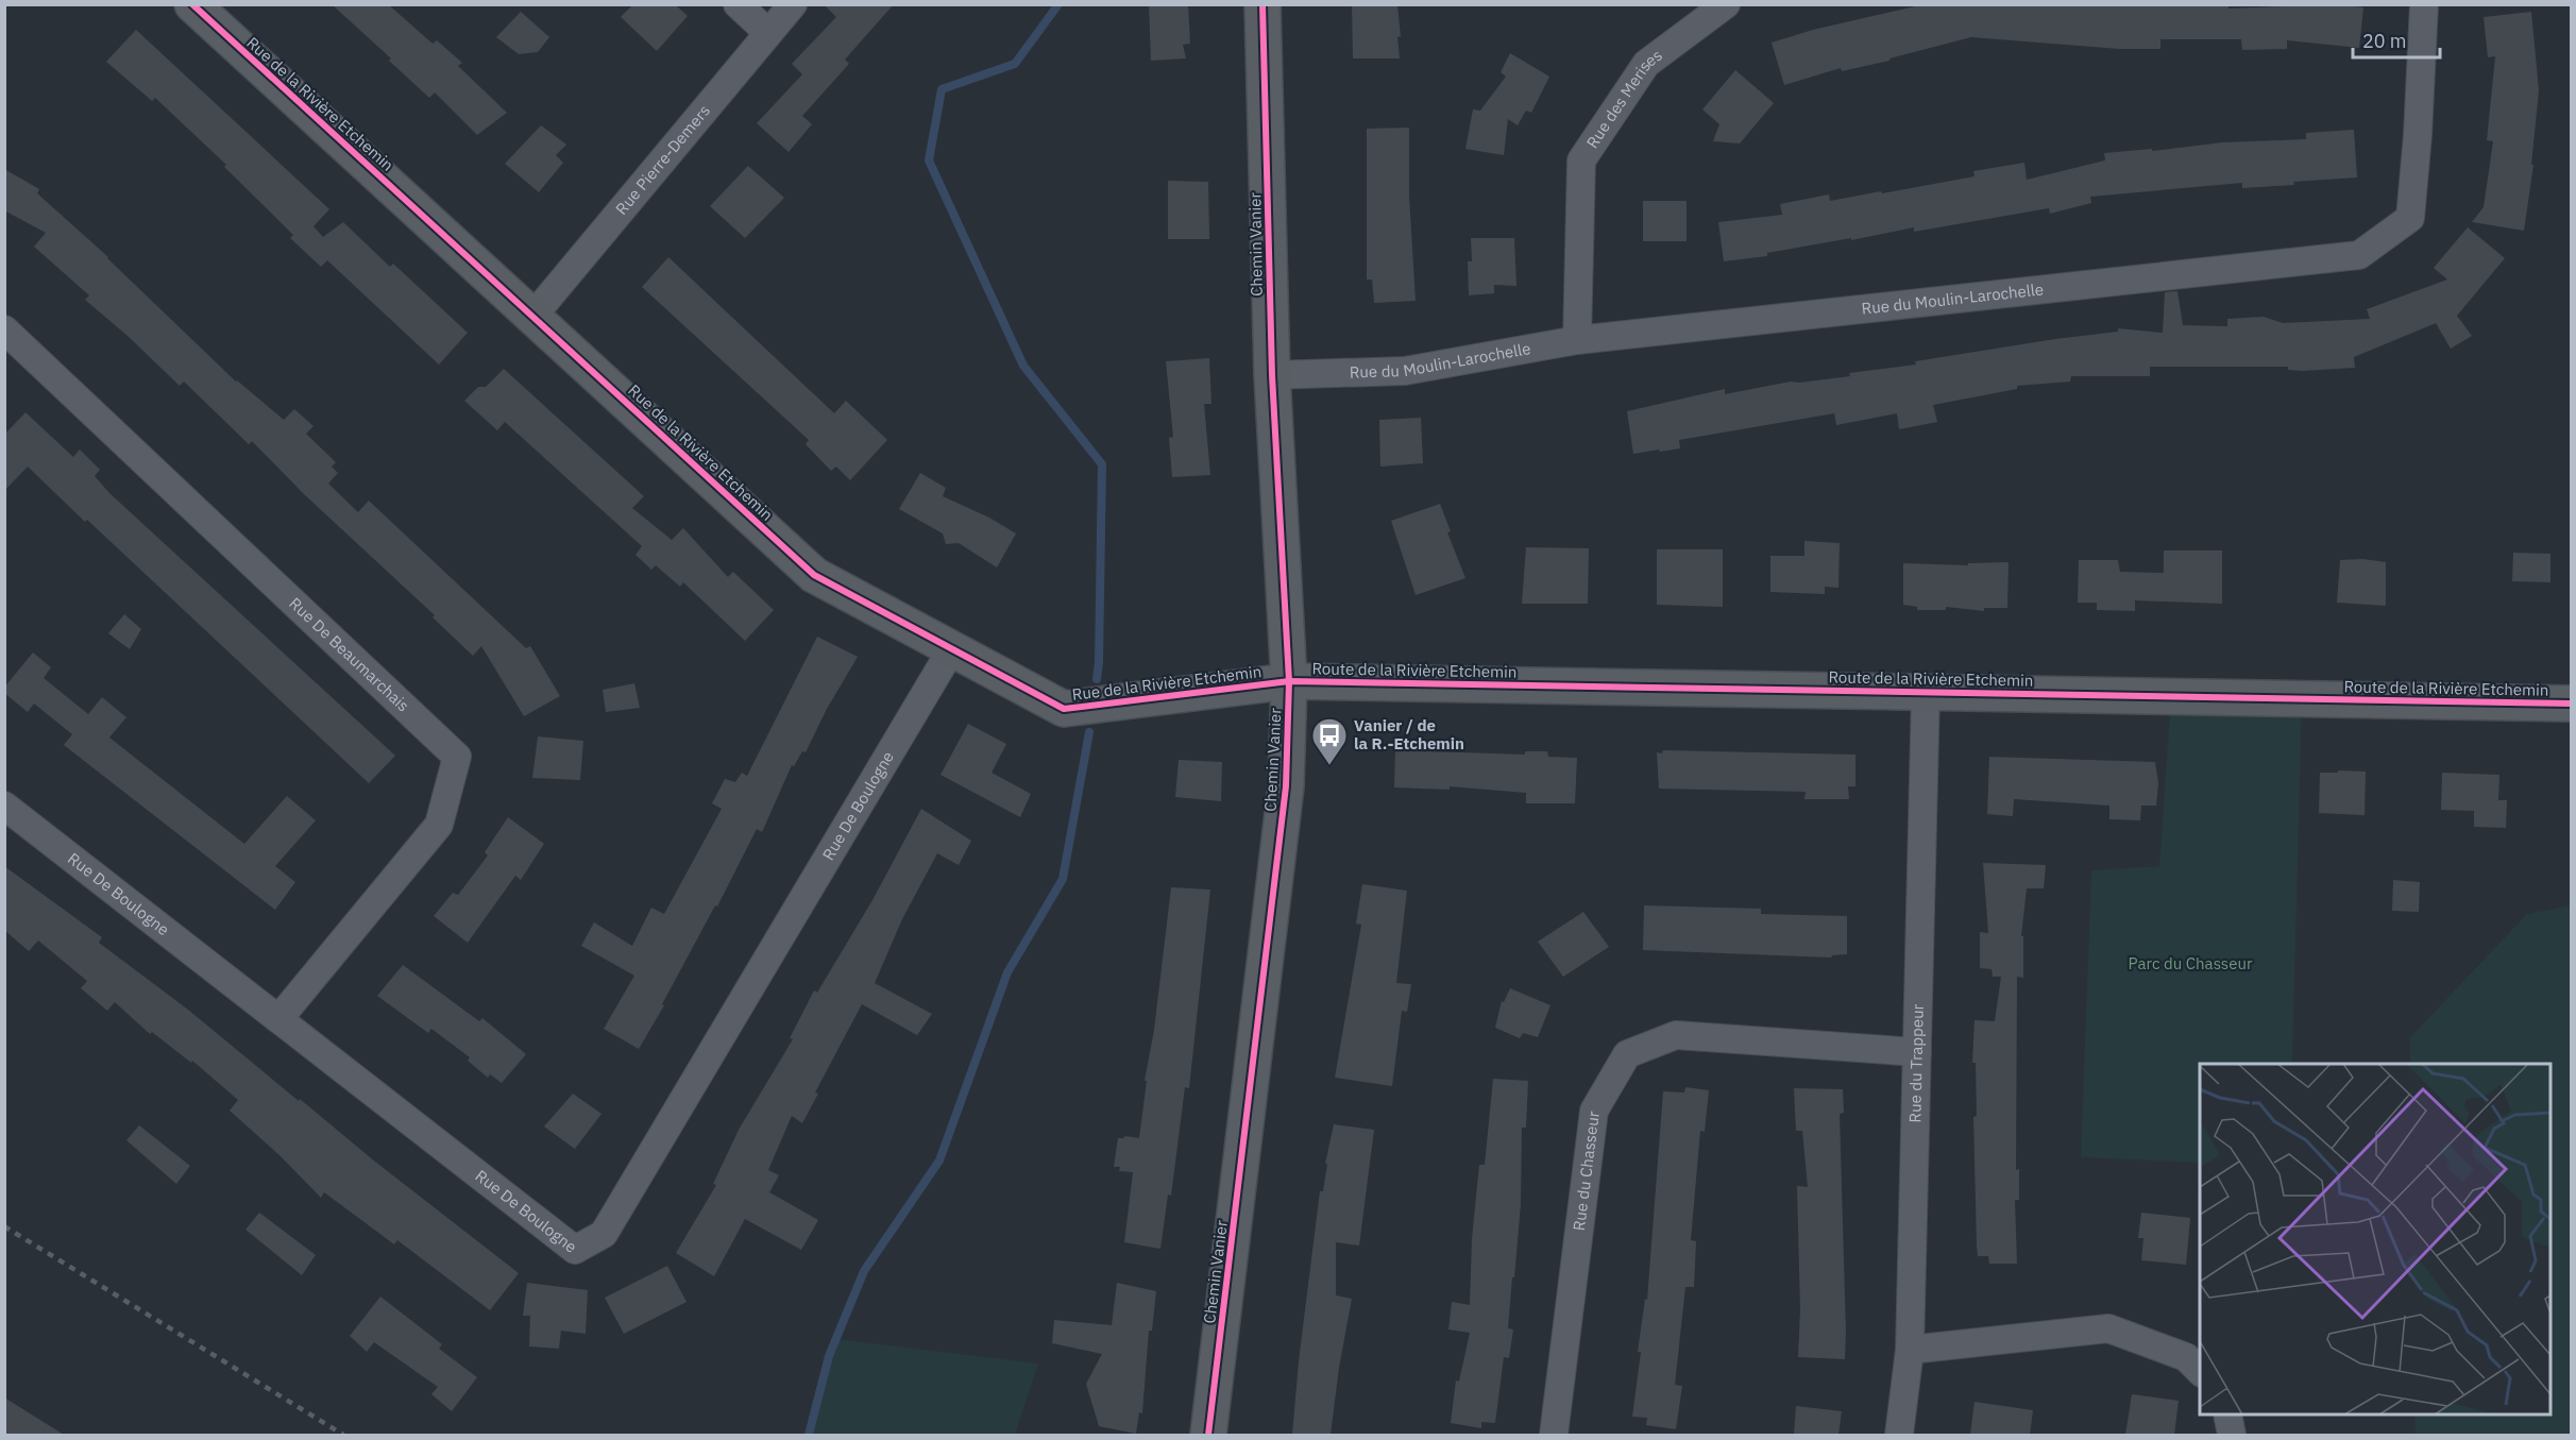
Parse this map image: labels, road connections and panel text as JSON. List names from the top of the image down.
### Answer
{
  "streets": {
    "street": [
      "Rue des Merises",
      "Rue de la Rivière Etchemin",
      "Rue Pierre-Demers",
      "Chemin Vanier",
      "Rue du Moulin-Larochelle",
      "Rue De Beaumarchais",
      "Route de la Rivière Etchemin",
      "Rue De Boulogne",
      "Rue du Trappeur",
      "Rue du Chasseur"
    ]
  },
  "crossings": [
    ["Rue des Merises", "Rue du Moulin-Larochelle"],
    ["Rue de la Rivière Etchemin", "Rue Pierre-Demers"],
    ["Rue de la Rivière Etchemin", "Chemin Vanier"],
    ["Rue de la Rivière Etchemin", "Route de la Rivière Etchemin"],
    ["Rue de la Rivière Etchemin", "Rue De Boulogne"],
    ["Chemin Vanier", "Rue du Moulin-Larochelle"],
    ["Chemin Vanier", "Route de la Rivière Etchemin"],
    ["Rue De Beaumarchais", "Rue De Boulogne"],
    ["Route de la Rivière Etchemin", "Rue du Trappeur"],
    ["Rue du Trappeur", "Rue du Chasseur"]
  ],
  "parks": ["Parc du Chasseur"],
  "places": {
    "bus stop": ["Vanier / de la R.-Etchemin"]
  },
  "scale_bar": "20 m"
}
